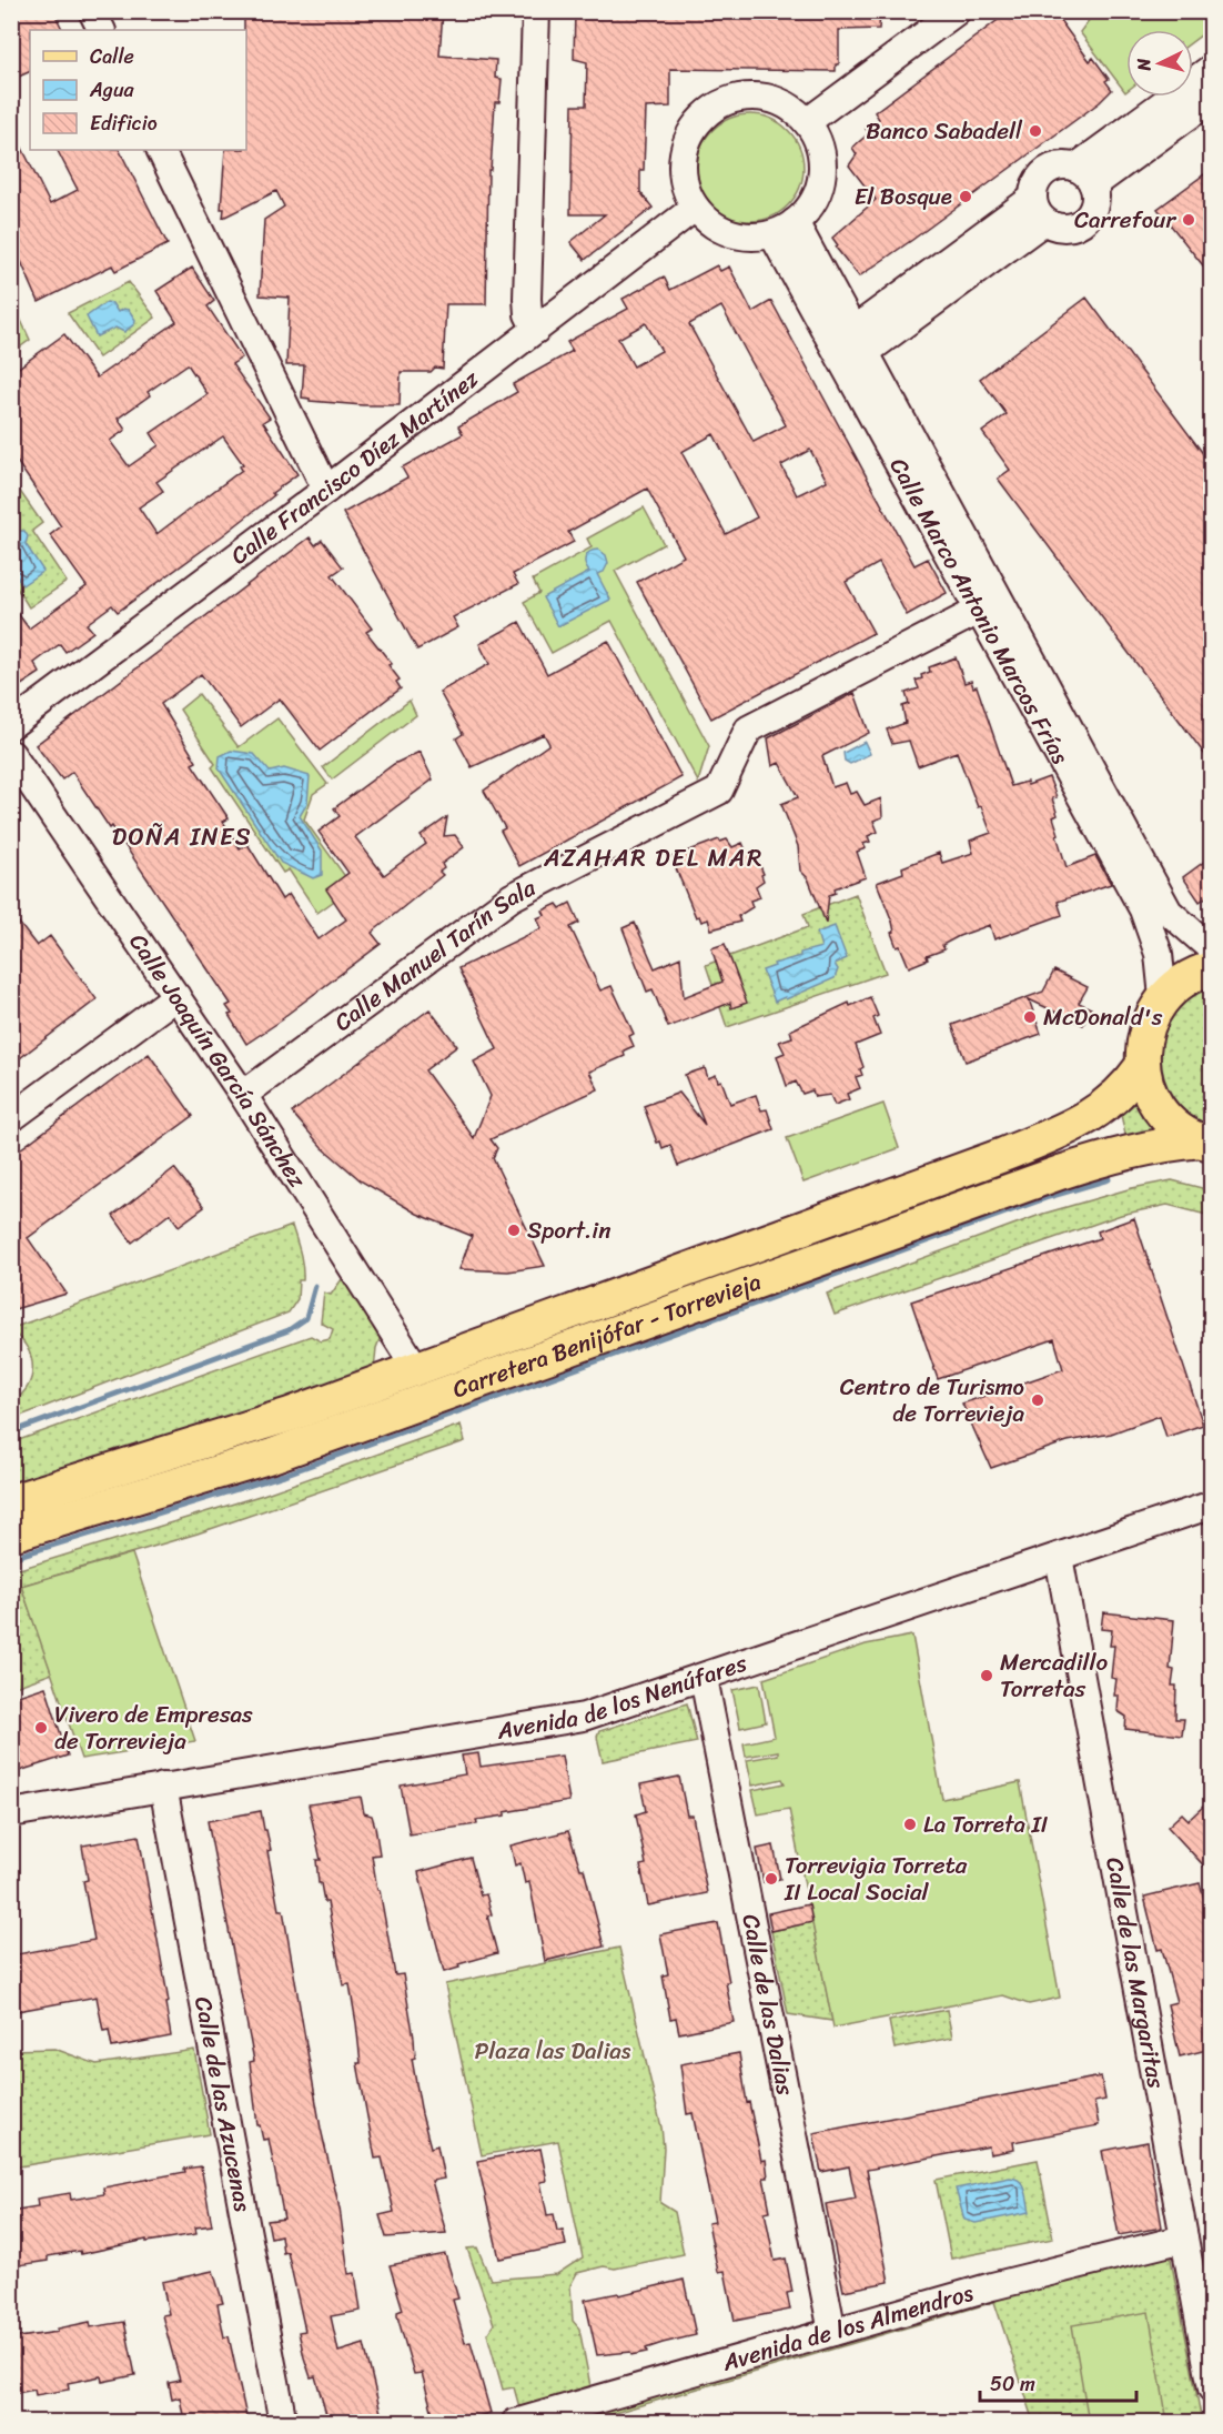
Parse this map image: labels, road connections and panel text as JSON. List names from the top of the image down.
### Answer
{
  "streets": {
    "main road": ["Carretera Benijófar - Torrevieja"],
    "street": [
      "Calle Francisco Díez Martínez",
      "Calle Marco Antonio Marcos Frías",
      "Calle Manuel Tarín Sala",
      "Calle Joaquín García Sánchez",
      "Avenida de los Nenúfares",
      "Calle de las Margaritas",
      "Calle de las Dalias",
      "Calle de las Azucenas",
      "Avenida de los Almendros"
    ]
  },
  "crossings": [
    ["Calle Francisco Díez Martínez", "Calle Marco Antonio Marcos Frías"],
    ["Calle Marco Antonio Marcos Frías", "Calle Manuel Tarín Sala"],
    ["Calle Manuel Tarín Sala", "Calle Joaquín García Sánchez"],
    ["Calle Joaquín García Sánchez", "Carretera Benijófar - Torrevieja"],
    ["Avenida de los Nenúfares", "Calle de las Margaritas"],
    ["Avenida de los Nenúfares", "Calle de las Dalias"],
    ["Avenida de los Nenúfares", "Calle de las Azucenas"],
    ["Calle de las Margaritas", "Avenida de los Almendros"],
    ["Calle de las Dalias", "Avenida de los Almendros"]
  ],
  "districts": ["DOÑA INES", "AZAHAR DEL MAR"],
  "parks": ["Plaza las Dalias"],
  "places": [
    "Banco Sabadell",
    "El Bosque",
    "Carrefour",
    "McDonald's",
    "Sport.in",
    "Centro de Turismo de Torrevieja",
    "Mercadillo Torretas",
    "Vivero de Empresas de Torrevieja",
    "La Torreta II",
    "Torrevigia Torreta II Local Social"
  ],
  "legend": ["Calle", "Agua", "Edificio"],
  "scale_bar": "50 m",
  "north": "left"
}
